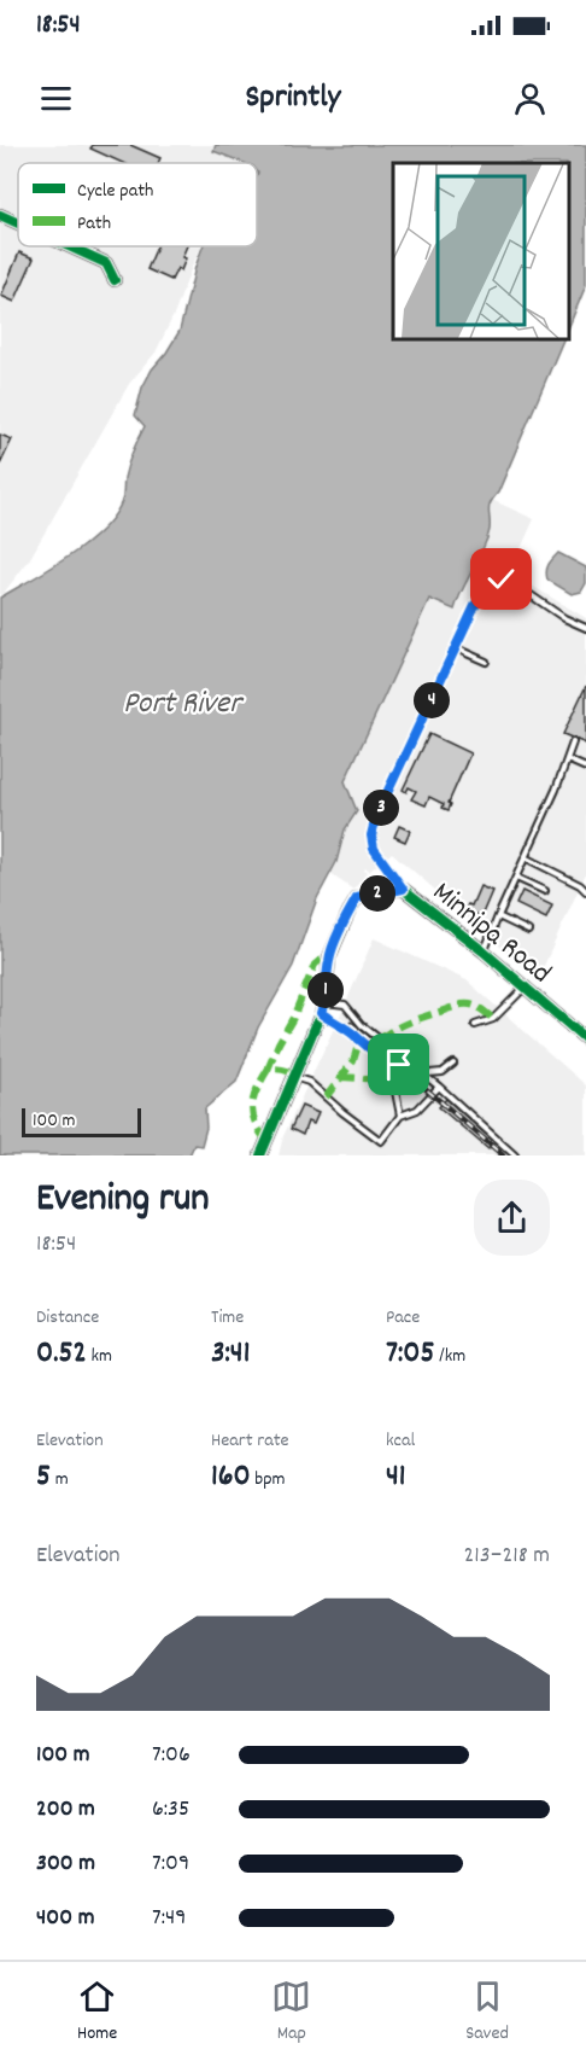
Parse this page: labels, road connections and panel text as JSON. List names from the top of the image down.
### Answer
{
  "streets": {
    "street": ["Minnipa Road"]
  },
  "water": ["Port River"],
  "legend": ["Cycle path", "Path"],
  "scale_bar": "100 m",
  "page": {
    "status": "18:54",
    "header": "Sprintly",
    "pins": [
      "4",
      "3",
      "2",
      "1"
    ],
    "scale": "100 m",
    "heading": ["Evening run", "18:54"],
    "stats": [
      ["Distance", "0.52 km"],
      ["Time", "3:41"],
      ["Pace", "7:05 /km"],
      ["Elevation", "5 m"],
      ["Heart rate", "160 bpm"],
      ["kcal", "41"]
    ],
    "chart": ["Elevation", "213–218 m"],
    "list": [
      {
        "name": "100 m",
        "note": "7:06"
      },
      {
        "name": "200 m",
        "note": "6:35"
      },
      {
        "name": "300 m",
        "note": "7:09"
      },
      {
        "name": "400 m",
        "note": "7:49"
      }
    ],
    "tabs": ["Home", "Map", "Saved"]
  }
}
